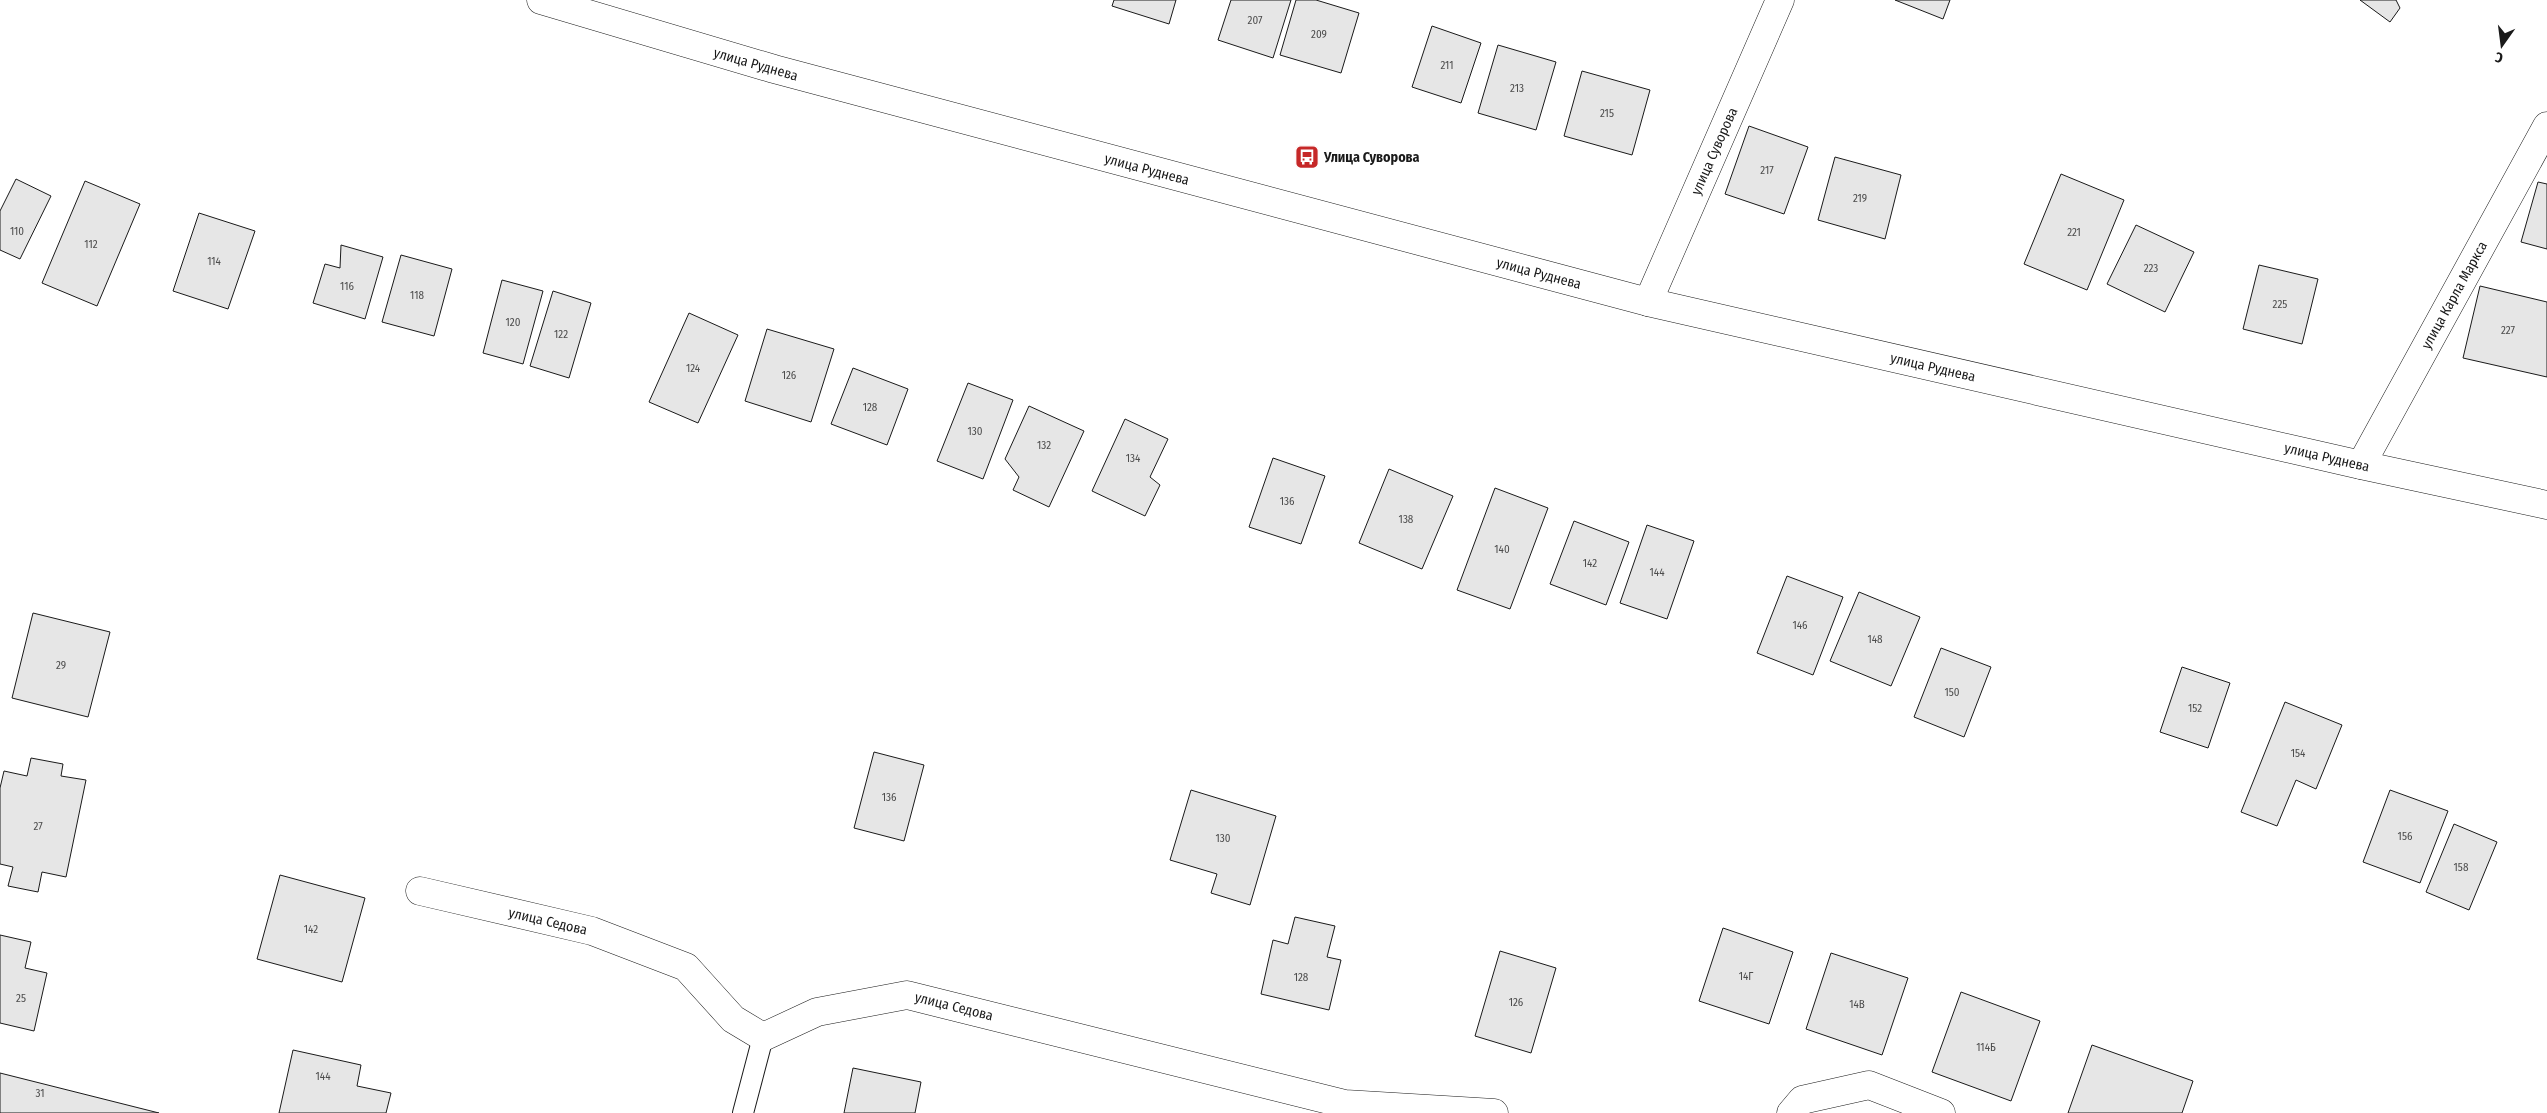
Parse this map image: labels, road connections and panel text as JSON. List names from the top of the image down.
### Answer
{
  "streets": {
    "street": [
      "улица Руднева",
      "улица Суворова",
      "улица Карла Маркса",
      "улица Седова"
    ]
  },
  "crossings": [
    ["улица Руднева", "улица Суворова"],
    ["улица Руднева", "улица Карла Маркса"]
  ],
  "places": {
    "bus stop": ["Улица Суворова"]
  },
  "house_numbers": [
    "207",
    "209",
    "211",
    "213",
    "215",
    "217",
    "219",
    "110",
    "221",
    "112",
    "114",
    "223",
    "116",
    "118",
    "225",
    "120",
    "227",
    "122",
    "124",
    "126",
    "128",
    "130",
    "132",
    "134",
    "136",
    "138",
    "140",
    "142",
    "144",
    "146",
    "148",
    "29",
    "150",
    "152",
    "154",
    "136",
    "27",
    "156",
    "130",
    "158",
    "142",
    "14Г",
    "128",
    "25",
    "126",
    "14В",
    "114Б",
    "144",
    "31"
  ],
  "north": "bottom"
}
